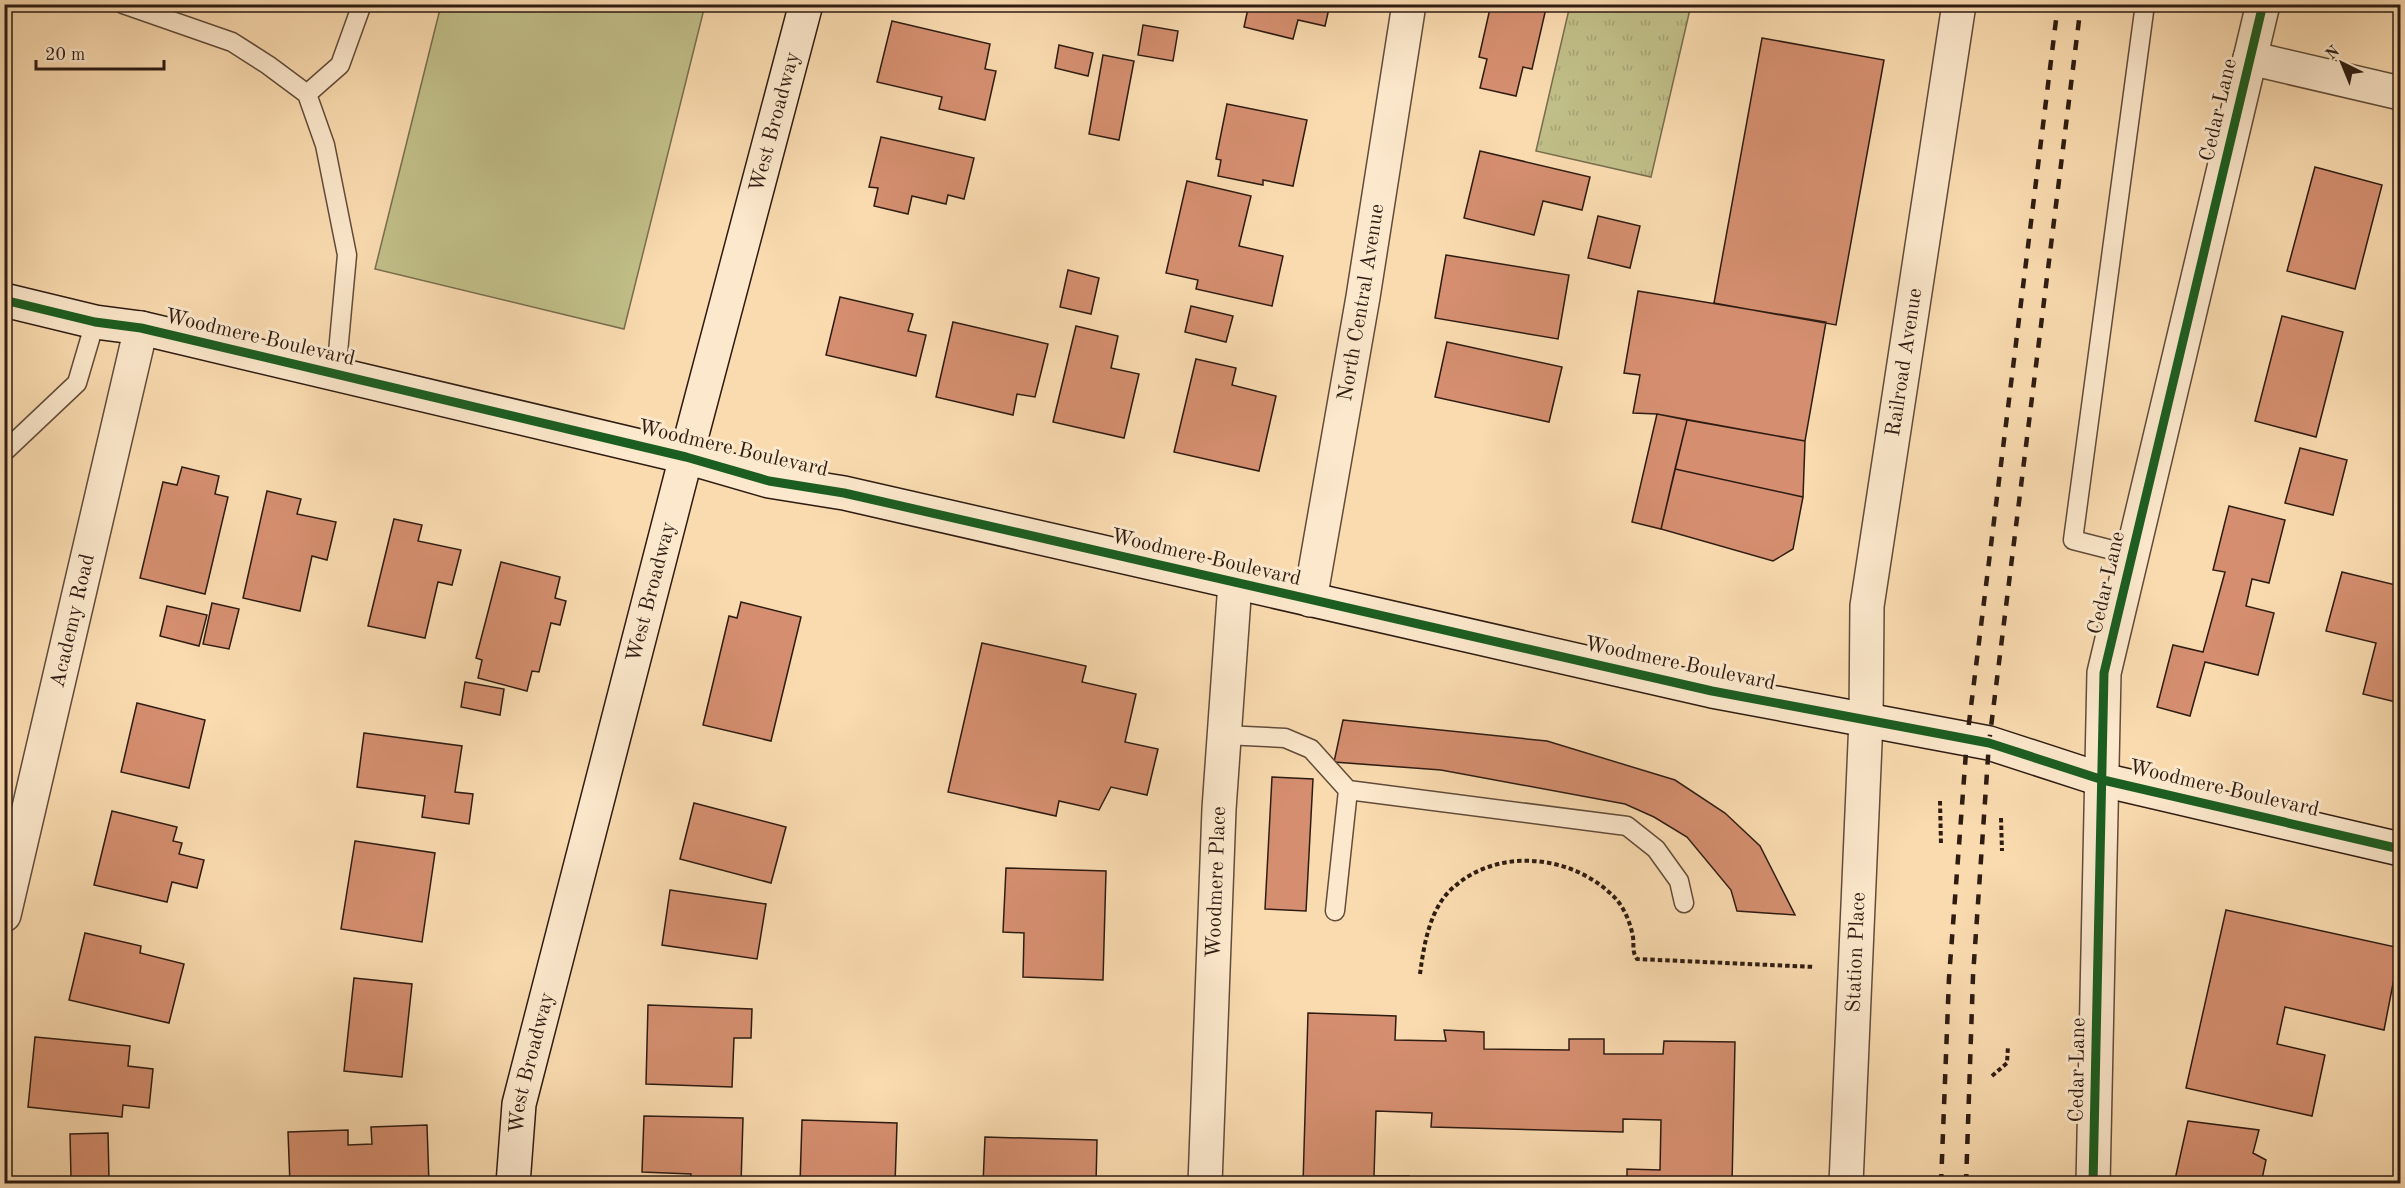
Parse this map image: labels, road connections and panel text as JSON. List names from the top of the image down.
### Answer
{
  "streets": {
    "street": [
      "Cedar Lane",
      "West Broadway",
      "North Central Avenue",
      "Woodmere Boulevard",
      "Railroad Avenue",
      "Academy Road",
      "Woodmere Place",
      "Station Place"
    ]
  },
  "crossings": [
    ["Cedar Lane", "Woodmere Boulevard"],
    ["West Broadway", "Woodmere Boulevard"],
    ["North Central Avenue", "Woodmere Boulevard"],
    ["Woodmere Boulevard", "Railroad Avenue"],
    ["Woodmere Boulevard", "Academy Road"],
    ["Woodmere Boulevard", "Woodmere Place"],
    ["Woodmere Boulevard", "Station Place"],
    ["Railroad Avenue", "Station Place"]
  ],
  "scale_bar": "20 m",
  "north": "top left"
}
